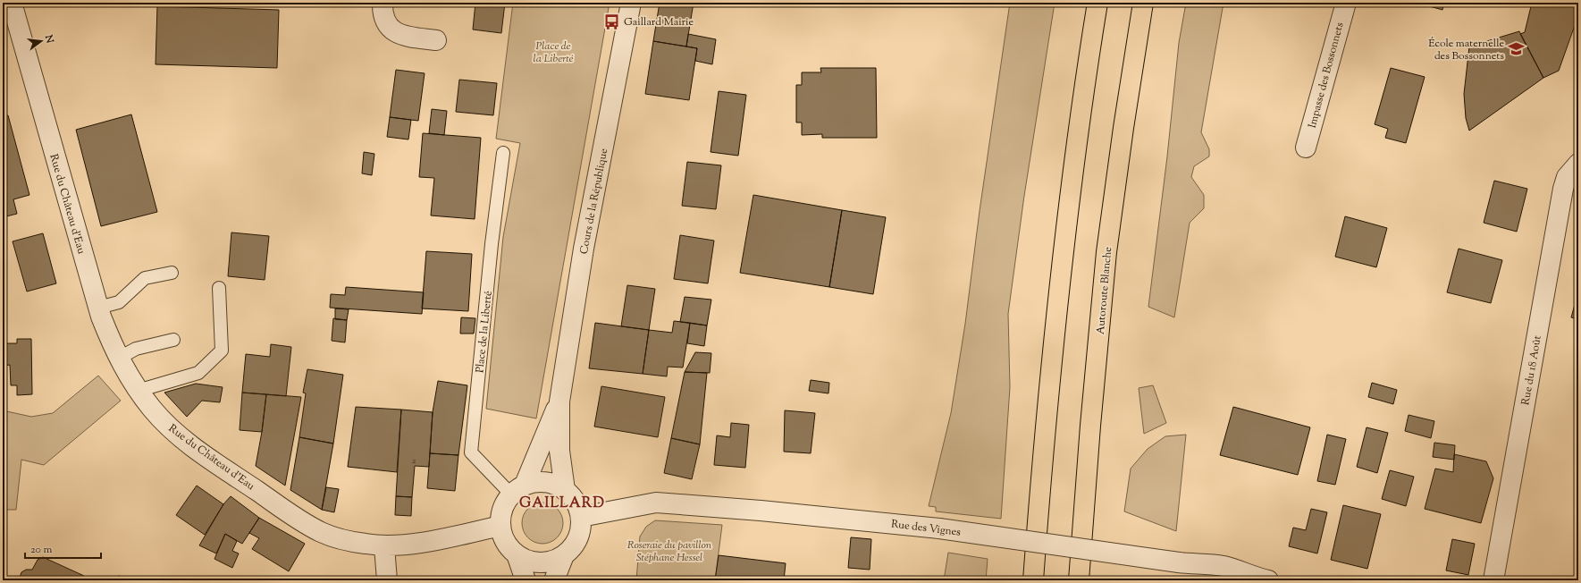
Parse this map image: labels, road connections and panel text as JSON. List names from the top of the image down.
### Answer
{
  "streets": {
    "highway": ["Autoroute Blanche"],
    "street": [
      "Impasse des Bossonnets",
      "Cours de la République",
      "Rue du Château d'Eau",
      "Rue du 18 Août",
      "Rue des Vignes"
    ],
    "lane": ["Place de la Liberté"]
  },
  "crossings": [
    ["Cours de la République", "Rue du Château d'Eau"],
    ["Cours de la République", "Place de la Liberté"],
    ["Cours de la République", "Rue des Vignes"],
    ["Rue du Château d'Eau", "Place de la Liberté"],
    ["Rue du Château d'Eau", "Rue des Vignes"],
    ["Place de la Liberté", "Rue des Vignes"]
  ],
  "districts": ["GAILLARD"],
  "parks": ["Place de la Liberté", "Roseraie du pavillon Stéphane Hessel"],
  "places": {
    "bus stop": ["Gaillard Mairie"],
    "school or university": ["École maternelle des Bossonnets"]
  },
  "house_numbers": ["2"],
  "scale_bar": "20 m",
  "north": "right"
}
